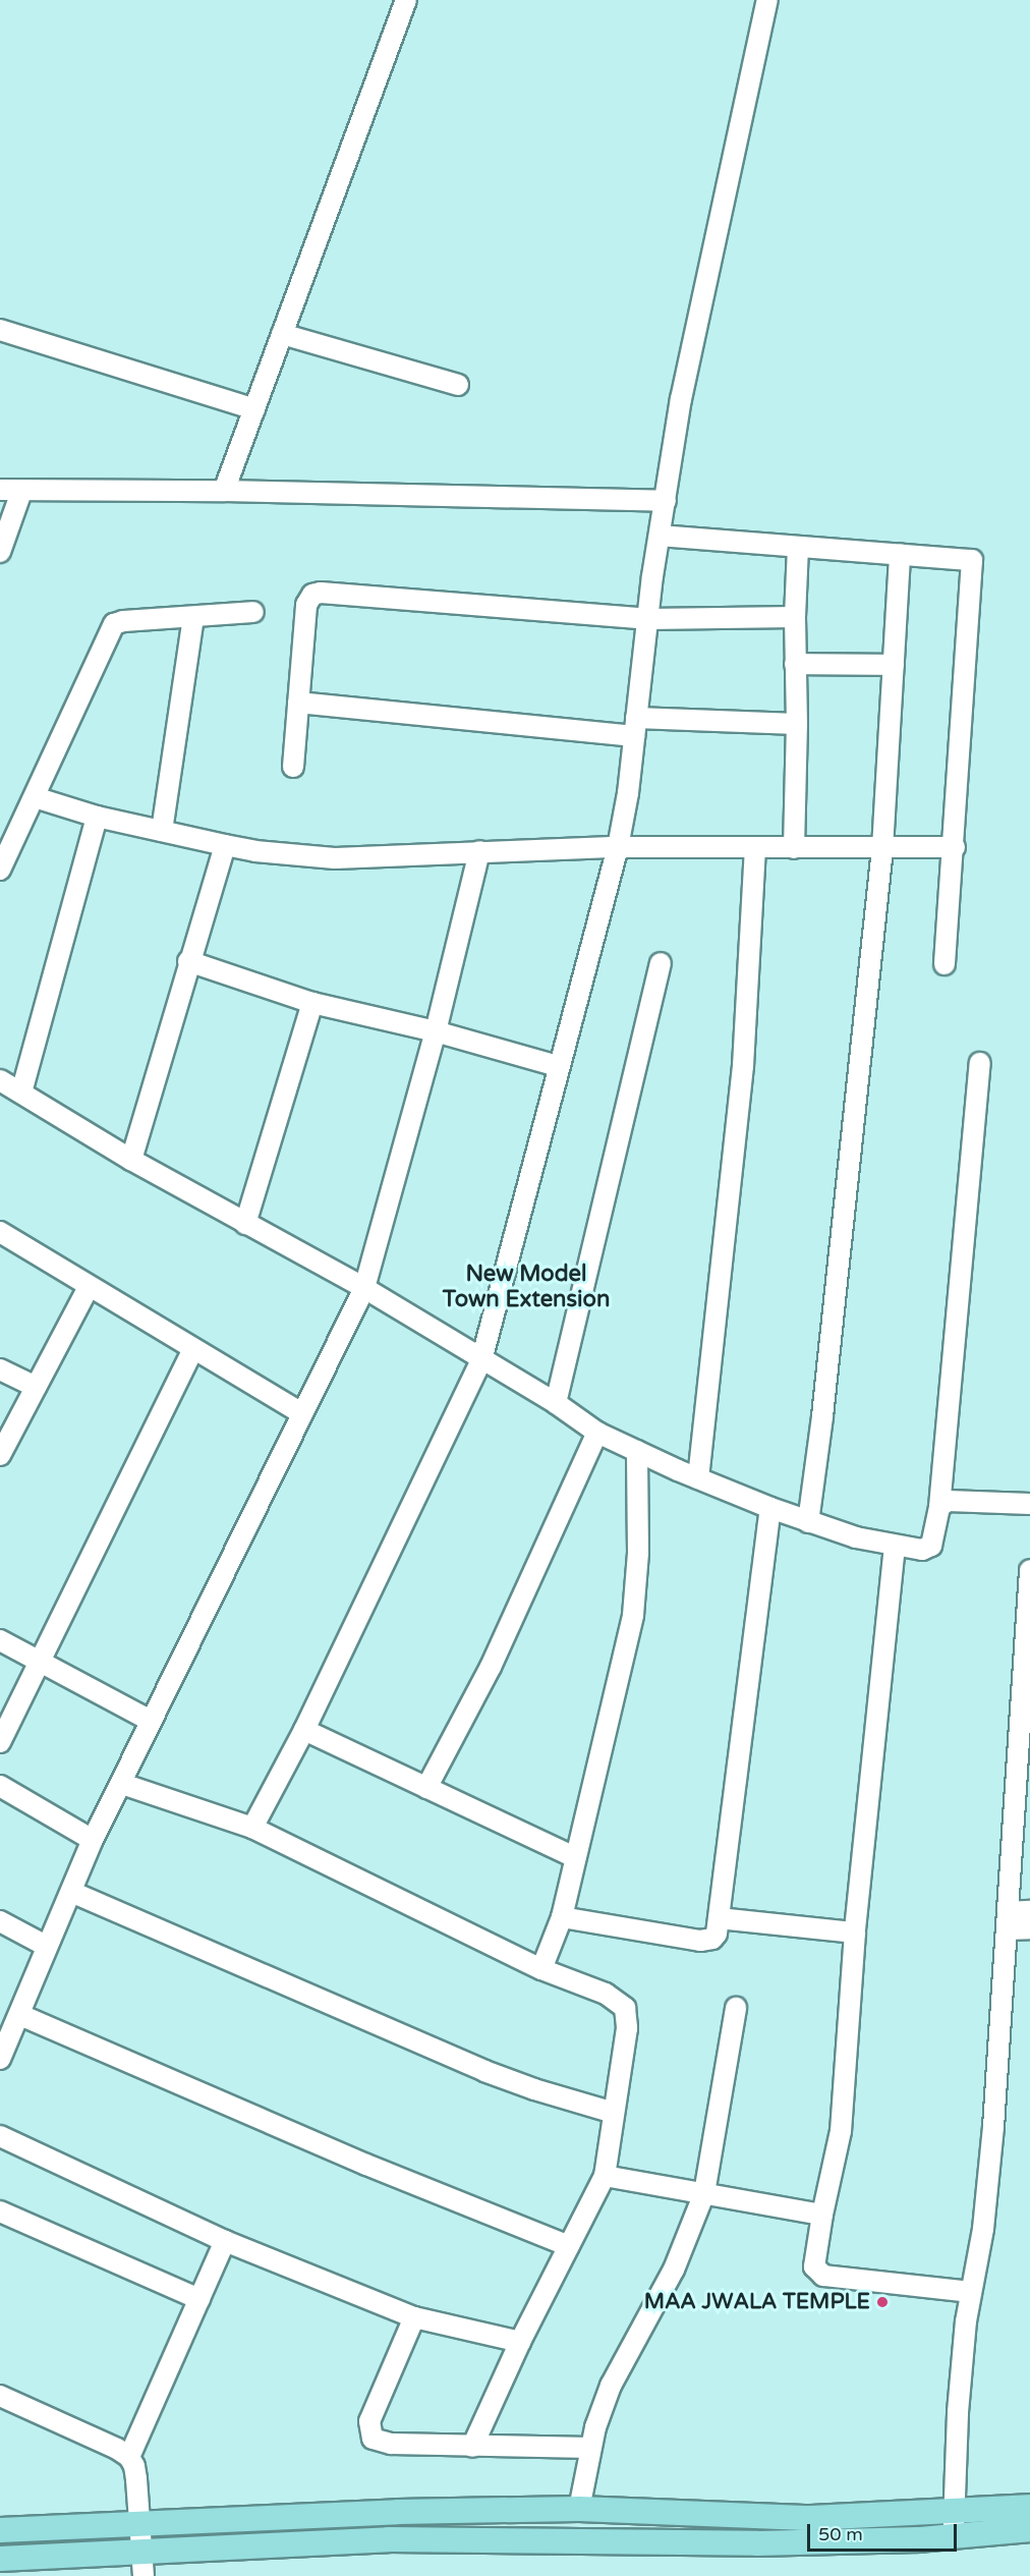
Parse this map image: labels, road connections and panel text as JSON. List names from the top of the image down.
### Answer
{
  "districts": ["New Model Town Extension"],
  "places": ["MAA JWALA TEMPLE"],
  "scale_bar": "50 m"
}
